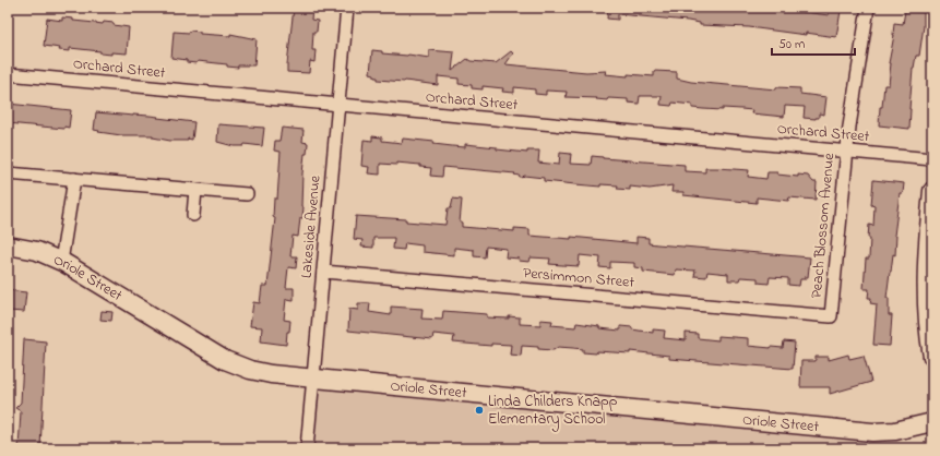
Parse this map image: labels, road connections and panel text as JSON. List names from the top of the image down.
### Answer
{
  "streets": {
    "street": [
      "Orchard Street",
      "Peach Blossom Avenue",
      "Lakeside Avenue",
      "Oriole Street",
      "Persimmon Street"
    ]
  },
  "crossings": [
    ["Orchard Street", "Peach Blossom Avenue"],
    ["Orchard Street", "Lakeside Avenue"],
    ["Peach Blossom Avenue", "Persimmon Street"],
    ["Lakeside Avenue", "Oriole Street"],
    ["Lakeside Avenue", "Persimmon Street"]
  ],
  "places": ["Linda Childers Knapp Elementary School"],
  "scale_bar": "50 m"
}
